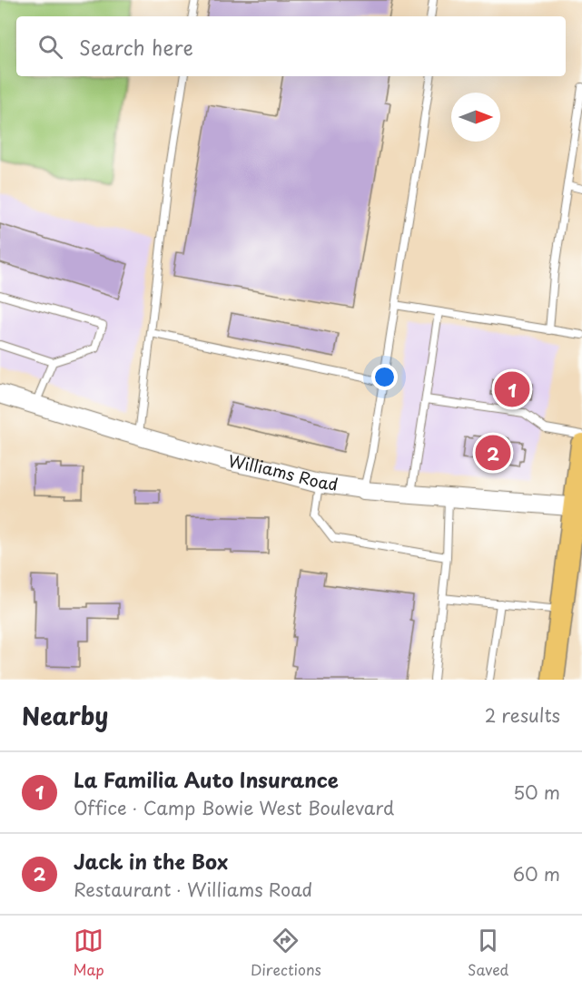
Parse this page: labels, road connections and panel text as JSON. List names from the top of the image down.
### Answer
{
  "streets": {
    "street": ["Williams Road"]
  },
  "north": "right",
  "page": {
    "search": "Search here",
    "pins": ["1", "2"],
    "heading": ["Nearby", "2 results"],
    "list": [
      {
        "mark": "1",
        "name": "La Familia Auto Insurance",
        "note": "Office · Camp Bowie West Boulevard",
        "value": "50 m"
      },
      {
        "mark": "2",
        "name": "Jack in the Box",
        "note": "Restaurant · Williams Road",
        "value": "60 m"
      }
    ],
    "nav": ["Map", "Directions", "Saved"]
  }
}
